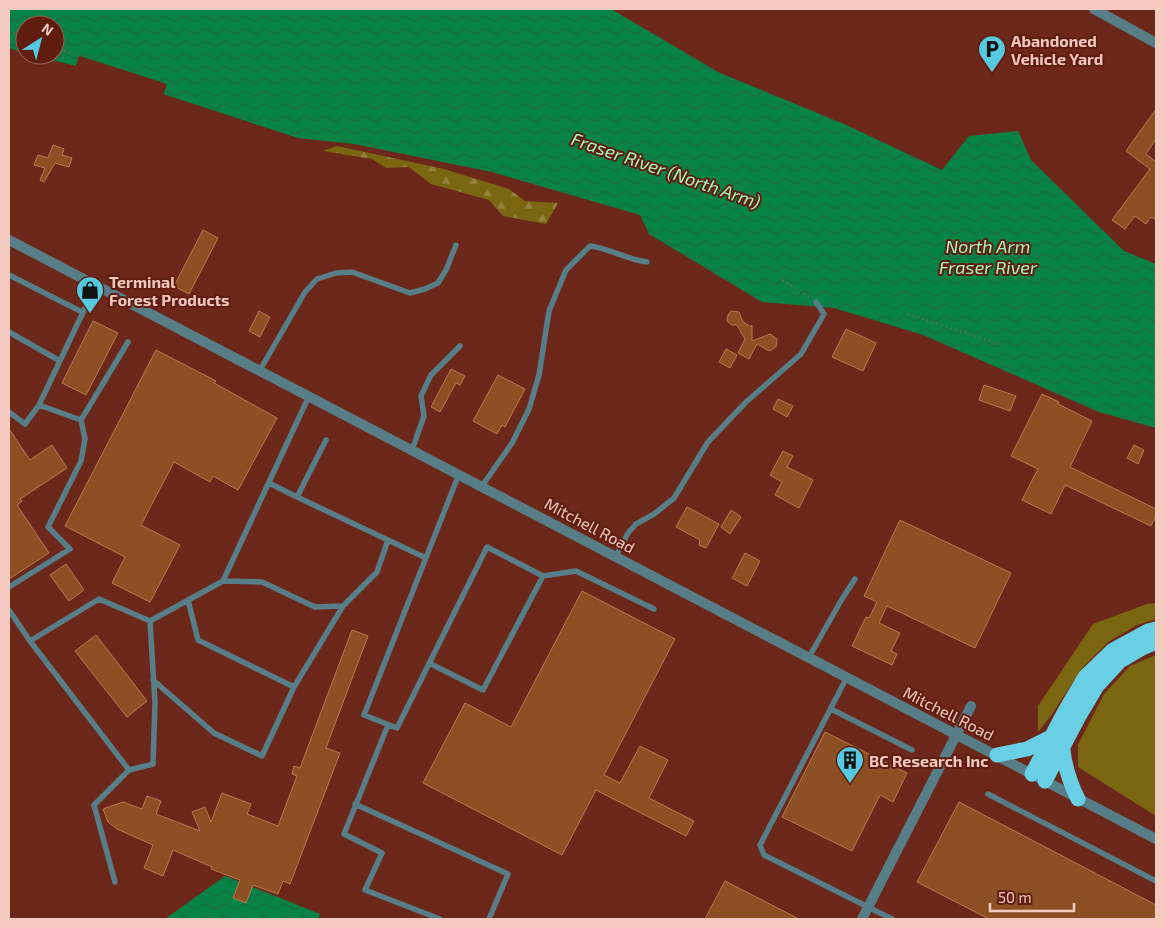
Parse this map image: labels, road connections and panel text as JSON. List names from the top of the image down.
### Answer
{
  "streets": {
    "street": ["Mitchell Road"]
  },
  "water": ["Fraser River (North Arm)", "North Arm Fraser River"],
  "places": {
    "parking": ["Abandoned Vehicle Yard"],
    "shop": ["Terminal Forest Products"],
    "building": ["BC Research Inc"]
  },
  "scale_bar": "50 m",
  "north": "top right"
}
